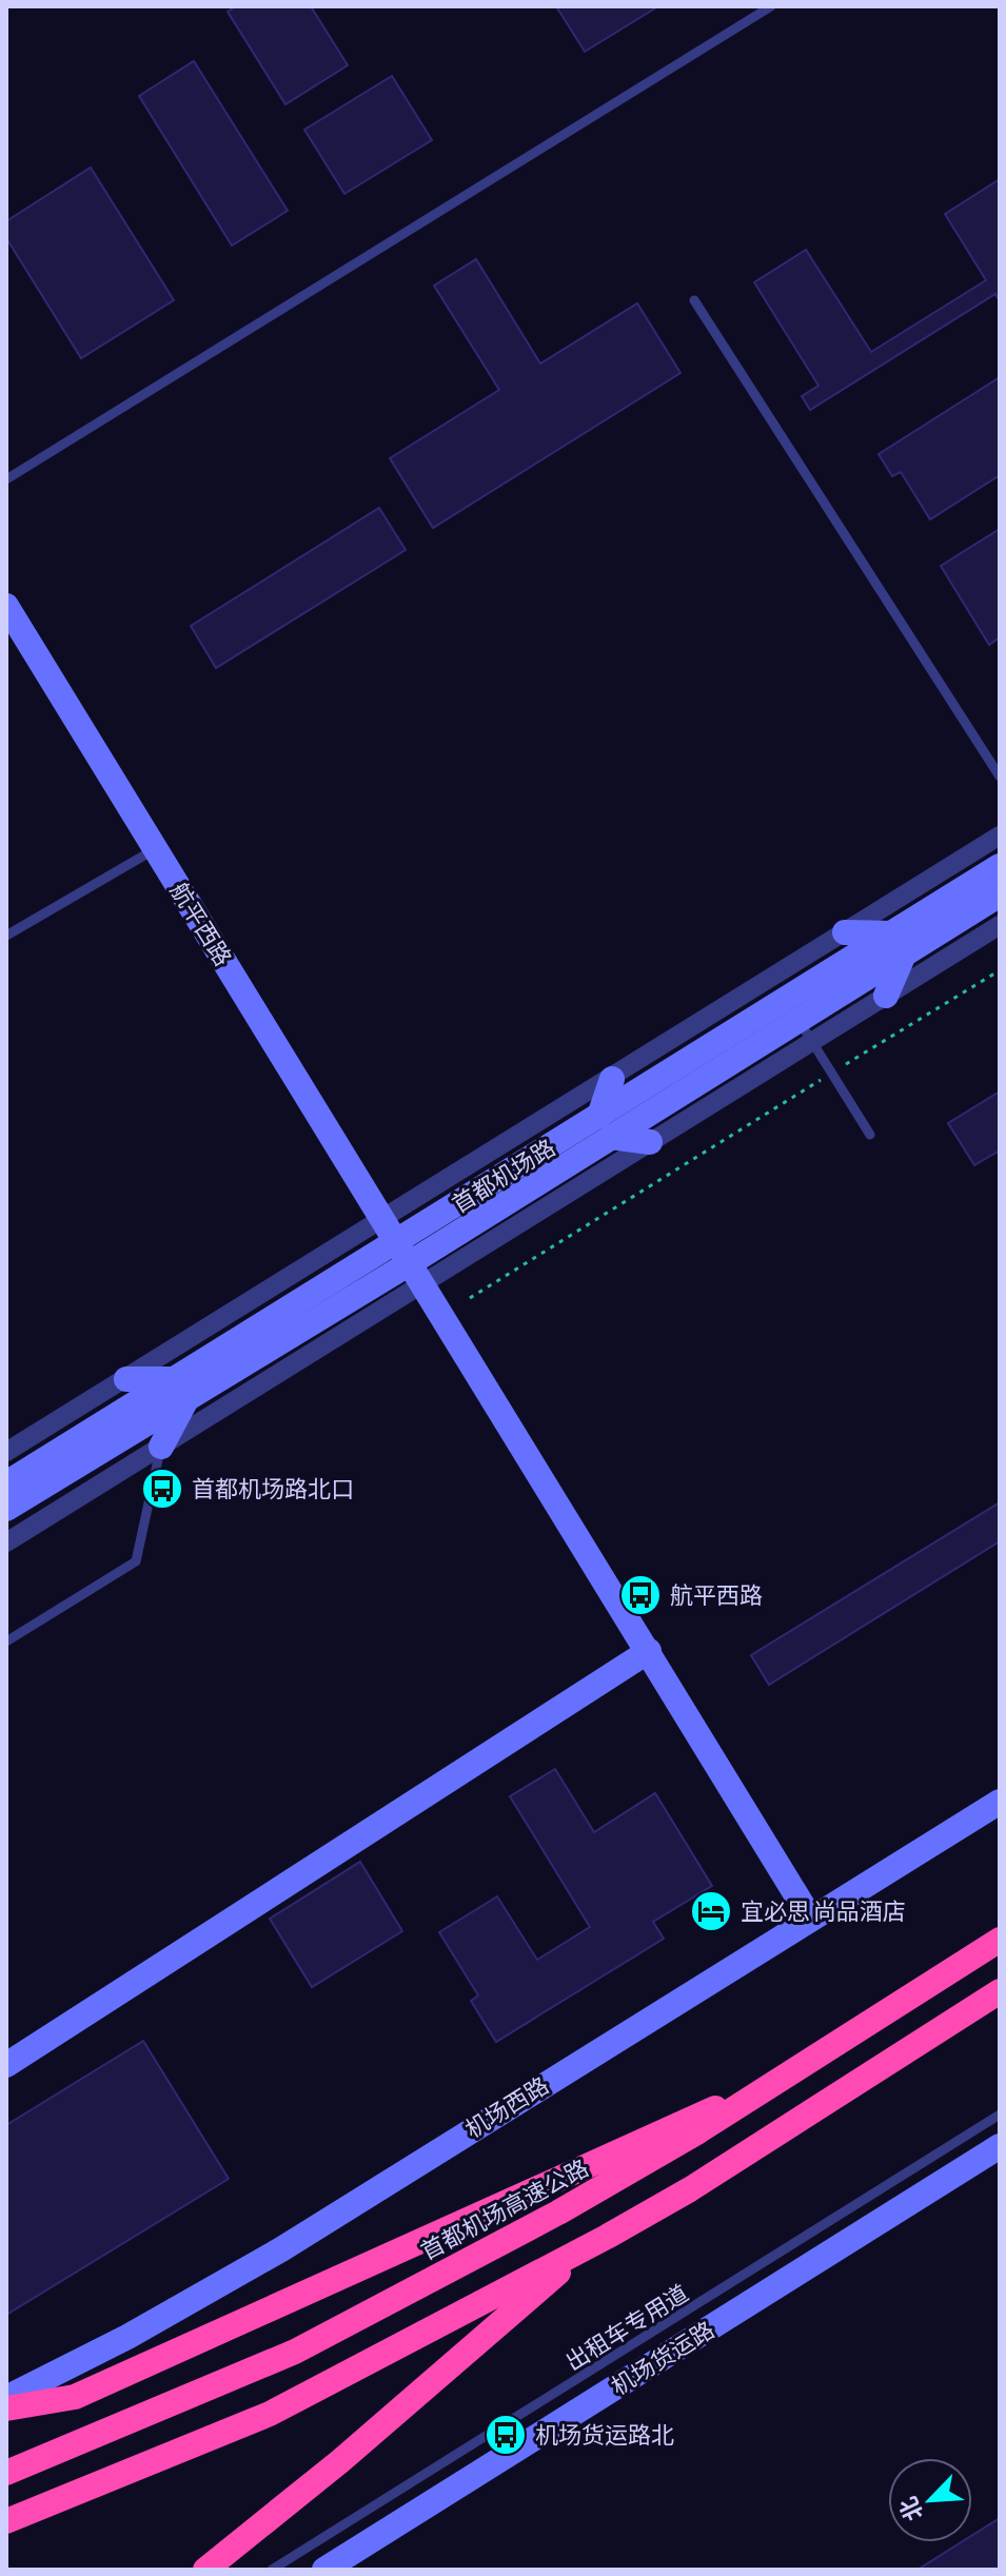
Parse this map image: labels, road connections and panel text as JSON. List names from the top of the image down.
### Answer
{
  "streets": {
    "highway": ["首都机场高速公路"],
    "street": [
      "航平西路",
      "首都机场路",
      "机场西路",
      "机场货运路"
    ],
    "lane": ["出租车专用道"]
  },
  "crossings": [
    ["航平西路", "首都机场路"],
    ["航平西路", "机场西路"]
  ],
  "places": {
    "bus stop": ["首都机场路北口", "航平西路", "机场货运路北"],
    "hotel": ["宜必思 尚品酒店"]
  },
  "north": "bottom left"
}
